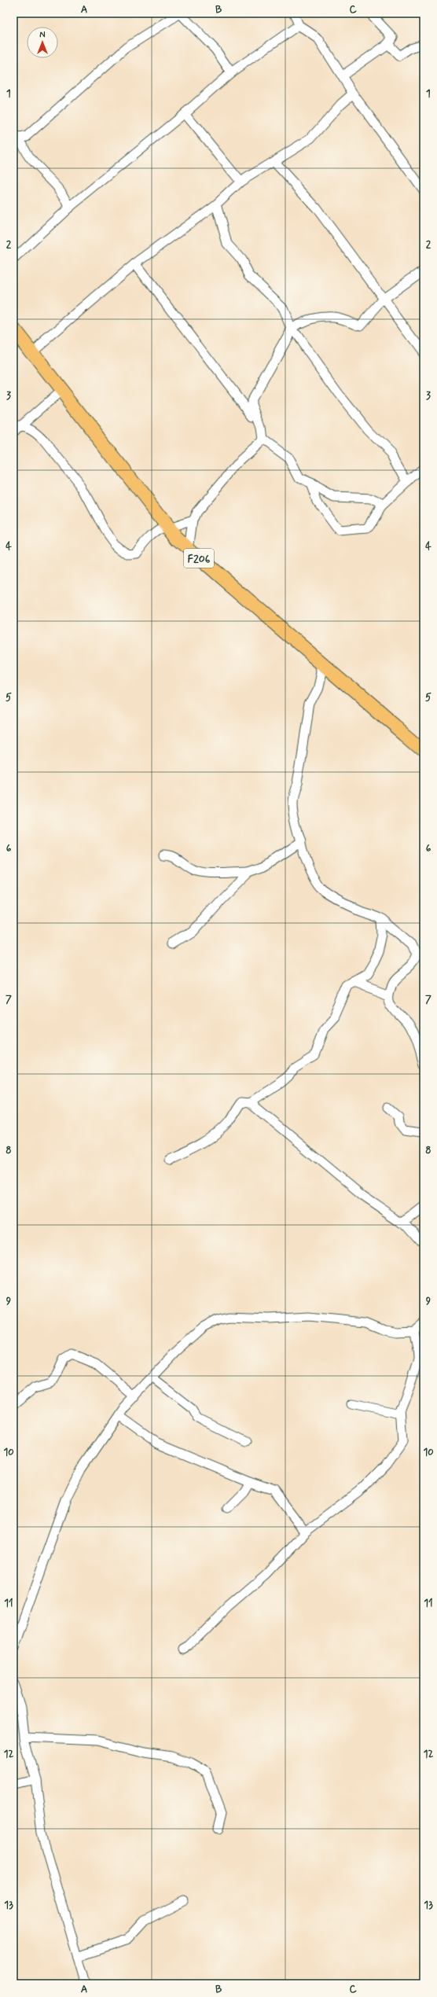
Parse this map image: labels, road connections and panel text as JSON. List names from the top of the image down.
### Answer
{
  "streets": {
    "main road": ["F206"]
  },
  "north": "top",
  "grid": {
    "columns": ["A", "B", "C"],
    "rows": [
      "1",
      "2",
      "3",
      "4",
      "5",
      "6",
      "7",
      "8",
      "9",
      "10",
      "11",
      "12",
      "13"
    ]
  }
}
